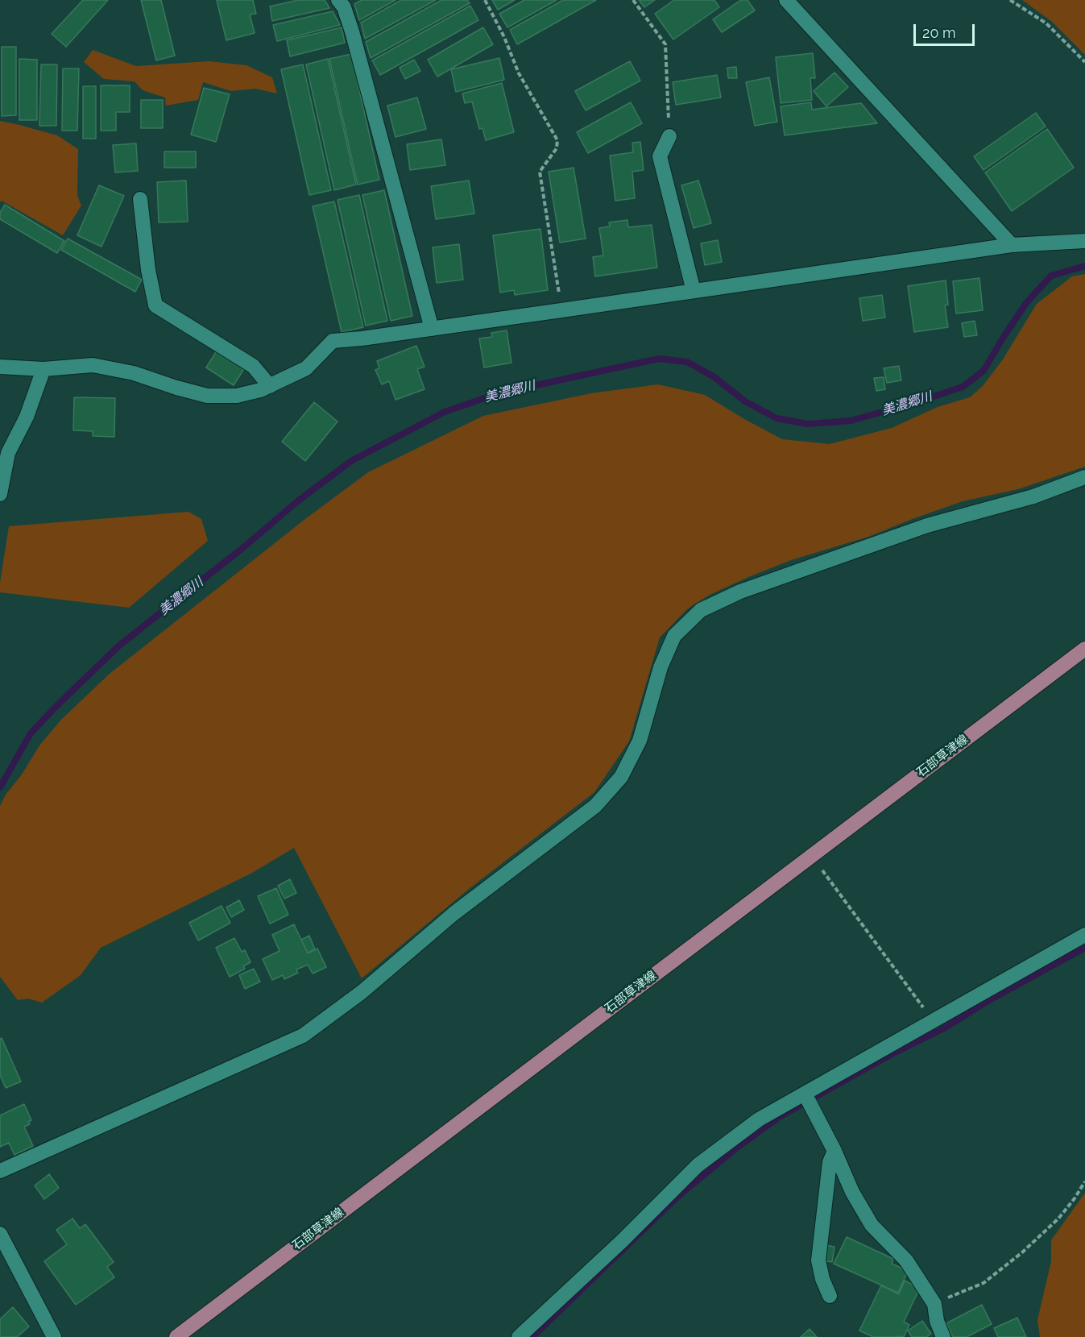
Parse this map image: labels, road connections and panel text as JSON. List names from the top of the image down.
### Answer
{
  "streets": {
    "main road": ["石部草津線"]
  },
  "water": ["美濃郷川"],
  "scale_bar": "20 m"
}
